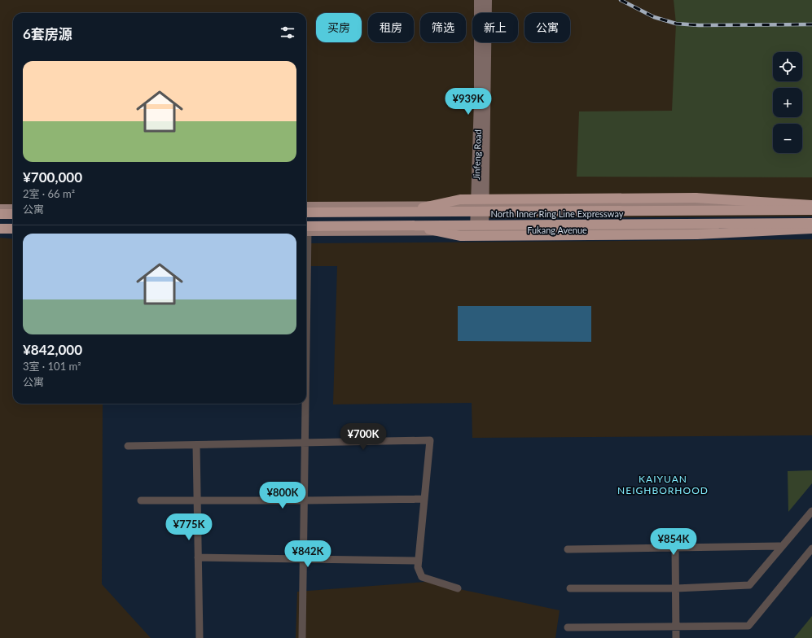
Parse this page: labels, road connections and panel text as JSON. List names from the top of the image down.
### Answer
{
  "streets": {
    "highway": ["North Inner Ring Line Expressway"],
    "main road": ["Fukang Avenue"],
    "street": ["Jinfeng Road"]
  },
  "crossings": [
    ["Jinfeng Road", "Fukang Avenue"]
  ],
  "districts": ["KAIYUAN NEIGHBORHOOD"],
  "page": {
    "chip": [
      "买房",
      "租房",
      "筛选",
      "新上",
      "公寓"
    ],
    "heading": "6套房源",
    "map_buttons": ["+", "−"],
    "list": [
      {
        "name": "¥700,000",
        "note": "2室 · 66 m² · 公寓"
      },
      {
        "name": "¥842,000",
        "note": "3室 · 101 m² · 公寓"
      }
    ],
    "price": [
      "¥939K",
      "¥700K",
      "¥800K",
      "¥775K",
      "¥854K",
      "¥842K"
    ]
  }
}
